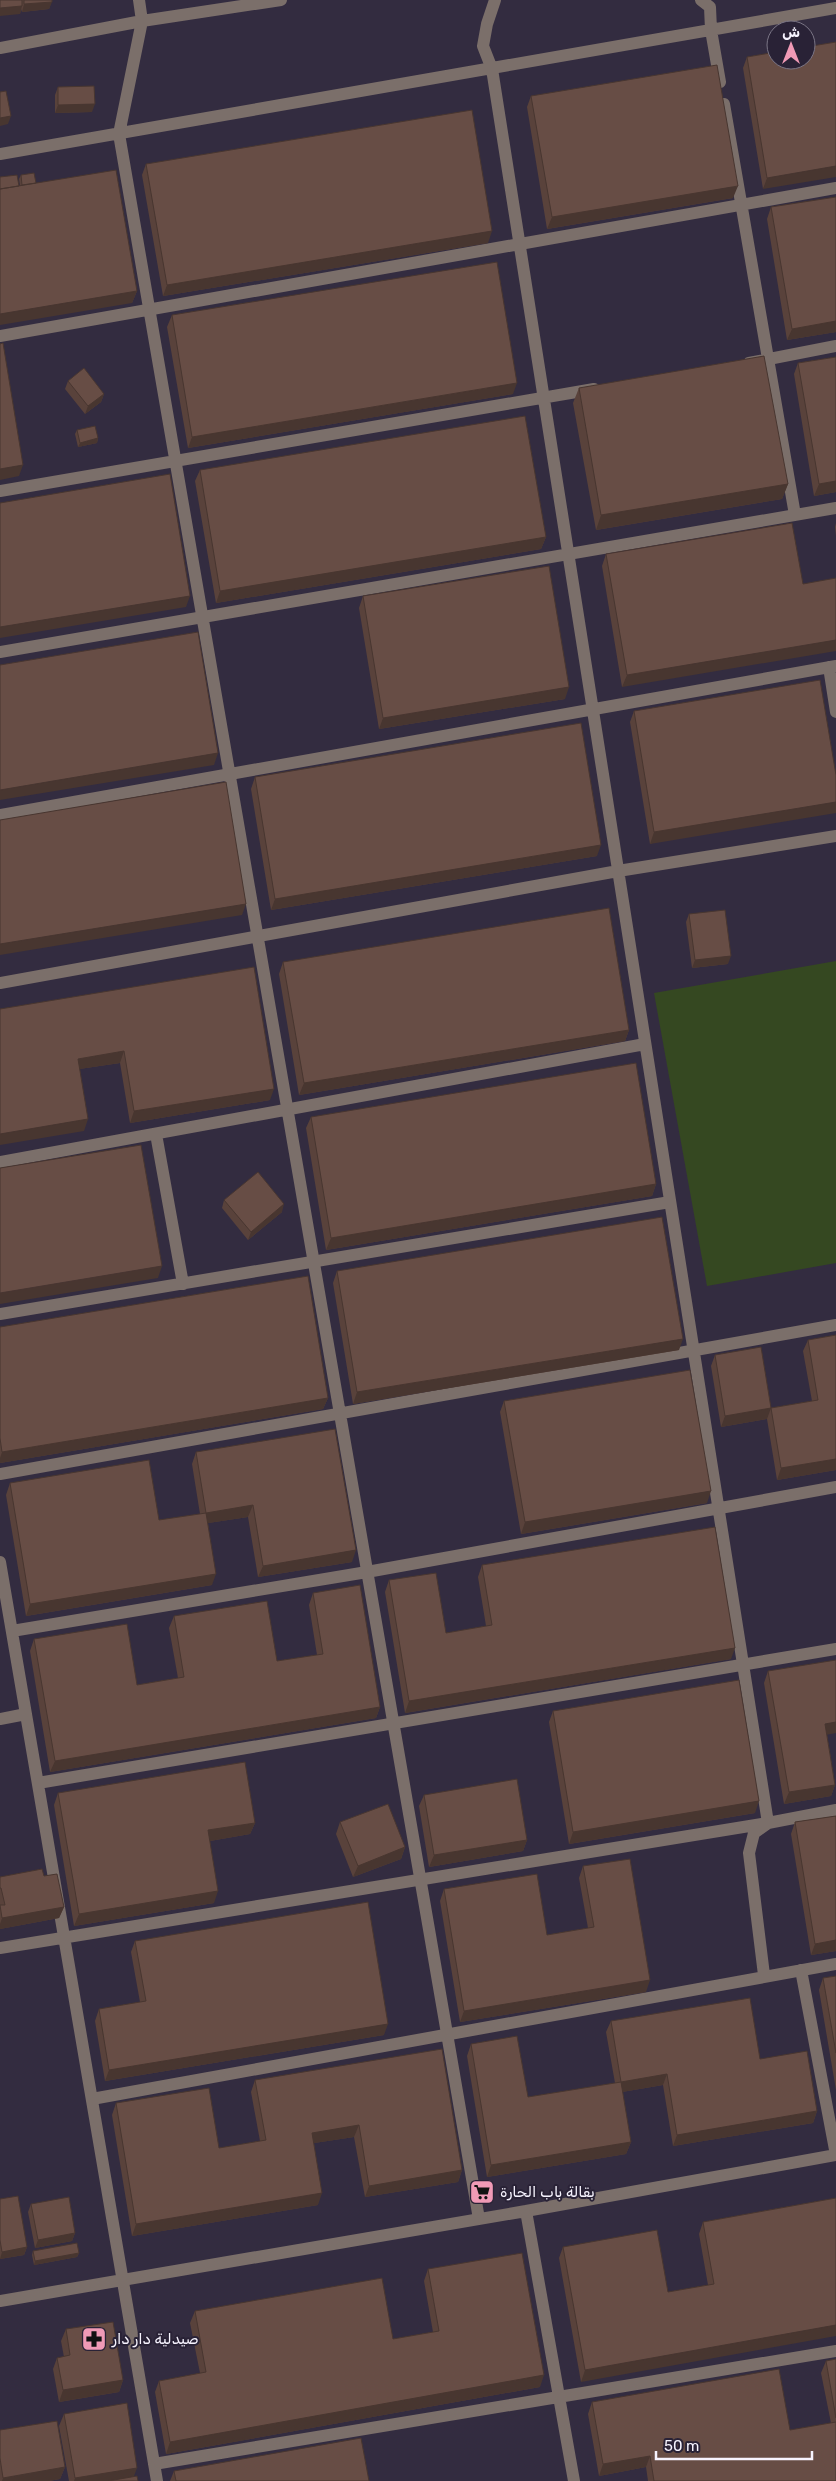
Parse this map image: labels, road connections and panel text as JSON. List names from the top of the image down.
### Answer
{
  "places": {
    "supermarket": ["بقالة باب الحارة"],
    "pharmacy": ["صيدلية دار دار"]
  },
  "scale_bar": "50 m",
  "north": "top"
}
